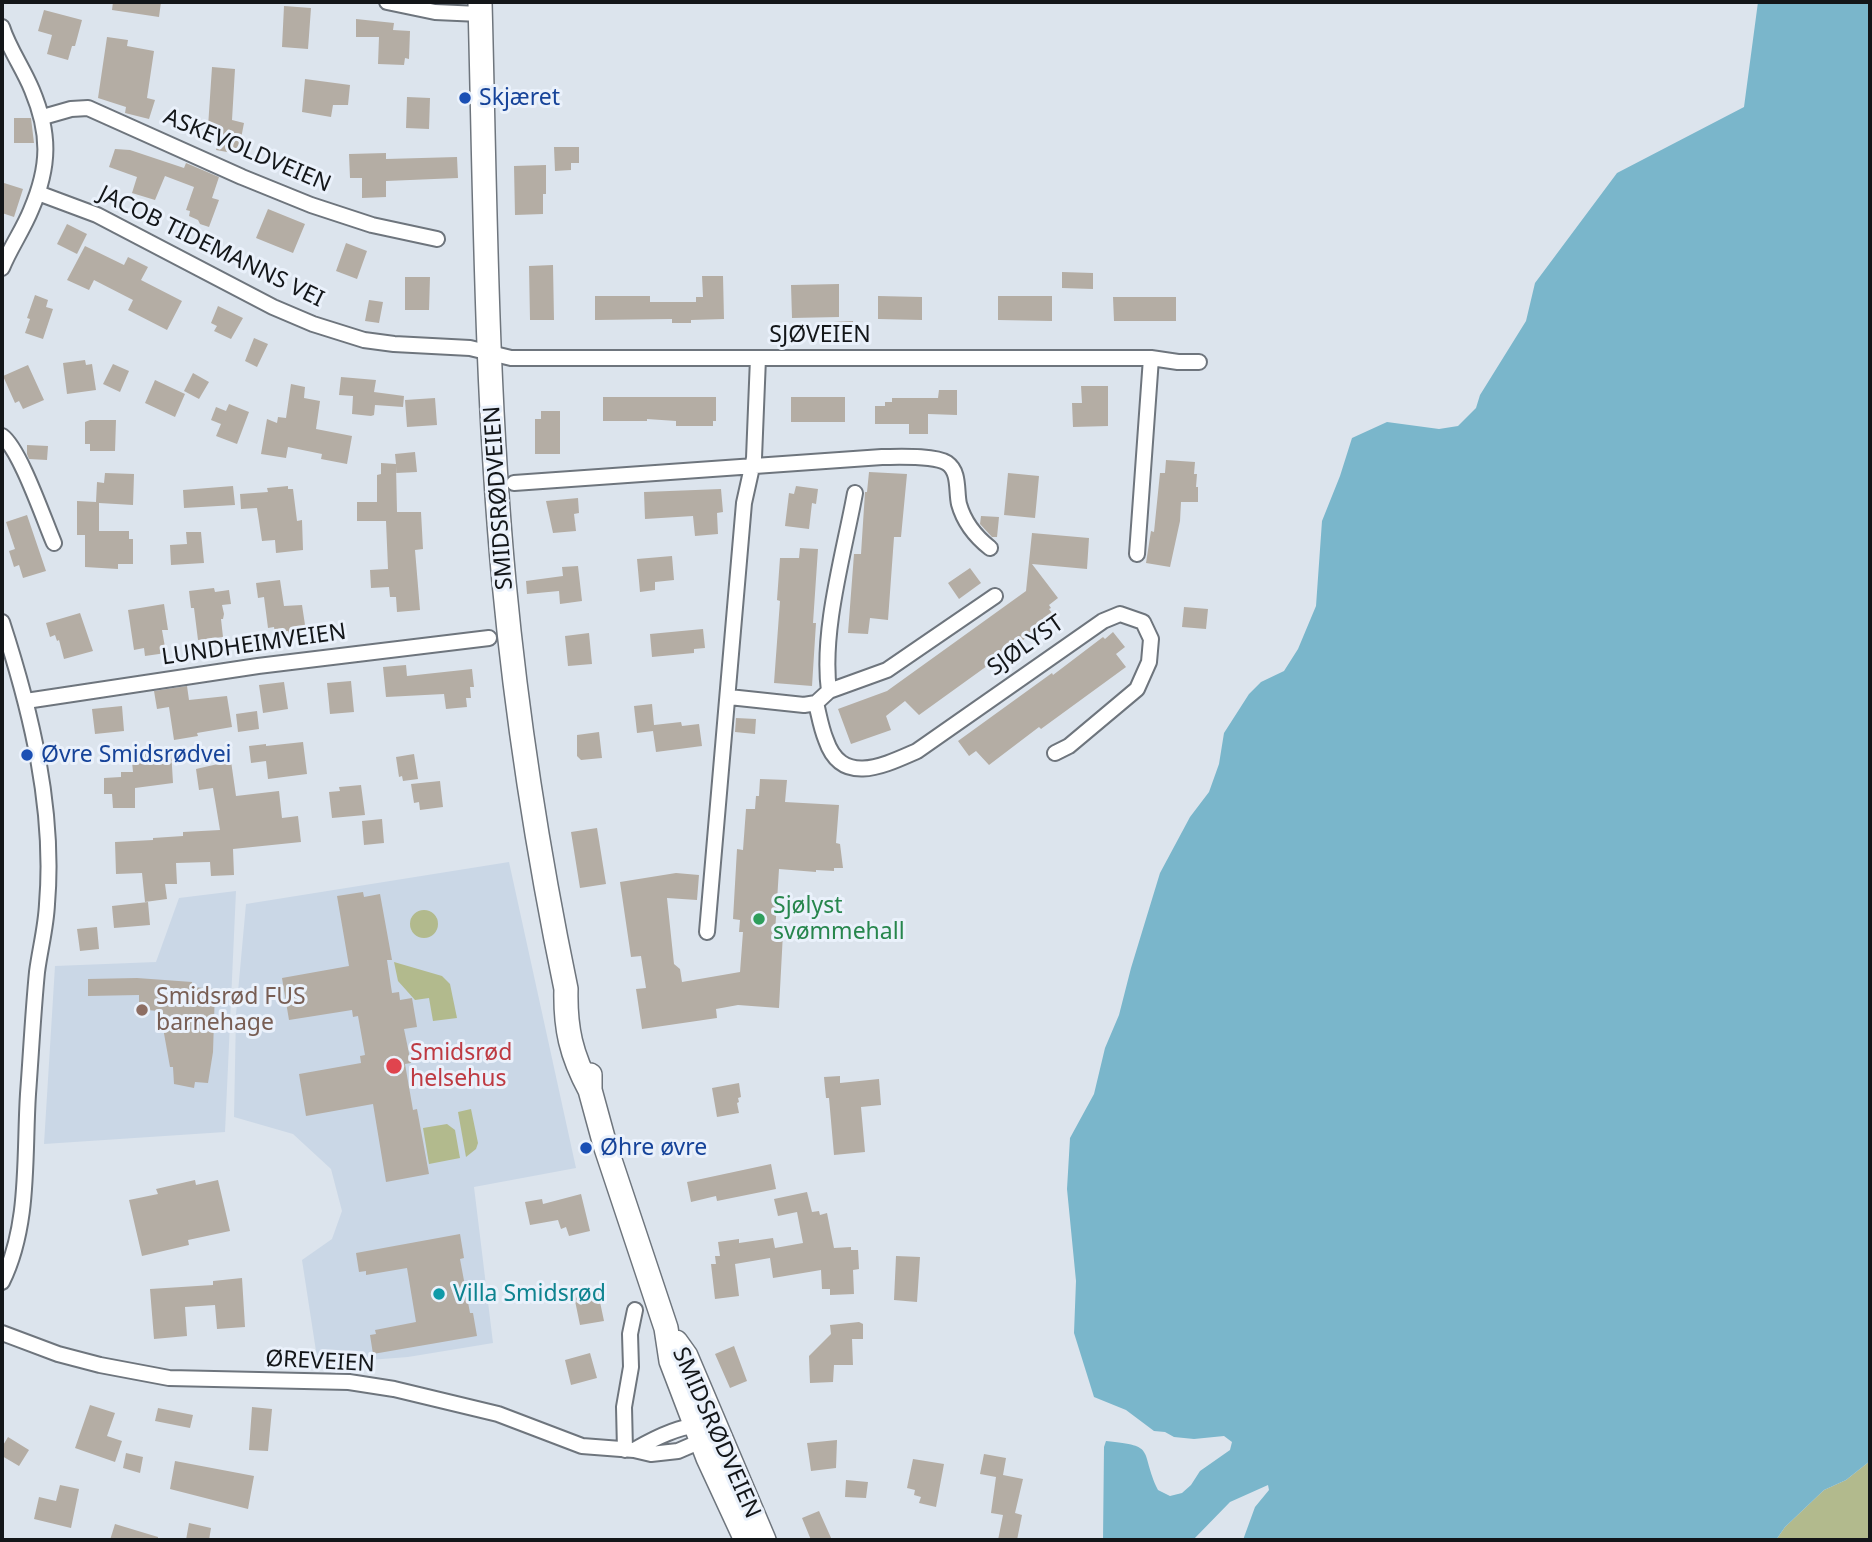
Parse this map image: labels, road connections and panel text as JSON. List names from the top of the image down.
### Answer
{
  "streets": {
    "main road": ["SMIDSRØDVEIEN"],
    "street": [
      "ASKEVOLDVEIEN",
      "JACOB TIDEMANNS VEI",
      "SJØVEIEN",
      "LUNDHEIMVEIEN",
      "SJØLYST",
      "ØREVEIEN"
    ]
  },
  "crossings": [
    ["JACOB TIDEMANNS VEI", "SJØVEIEN"],
    ["JACOB TIDEMANNS VEI", "SMIDSRØDVEIEN"],
    ["SJØVEIEN", "SMIDSRØDVEIEN"],
    ["SMIDSRØDVEIEN", "ØREVEIEN"]
  ],
  "places": [
    "Skjæret",
    "Øvre Smidsrødvei",
    "Sjølyst svømmehall",
    "Smidsrød FUS barnehage",
    "Smidsrød helsehus",
    "Øhre øvre",
    "Villa Smidsrød"
  ]
}
